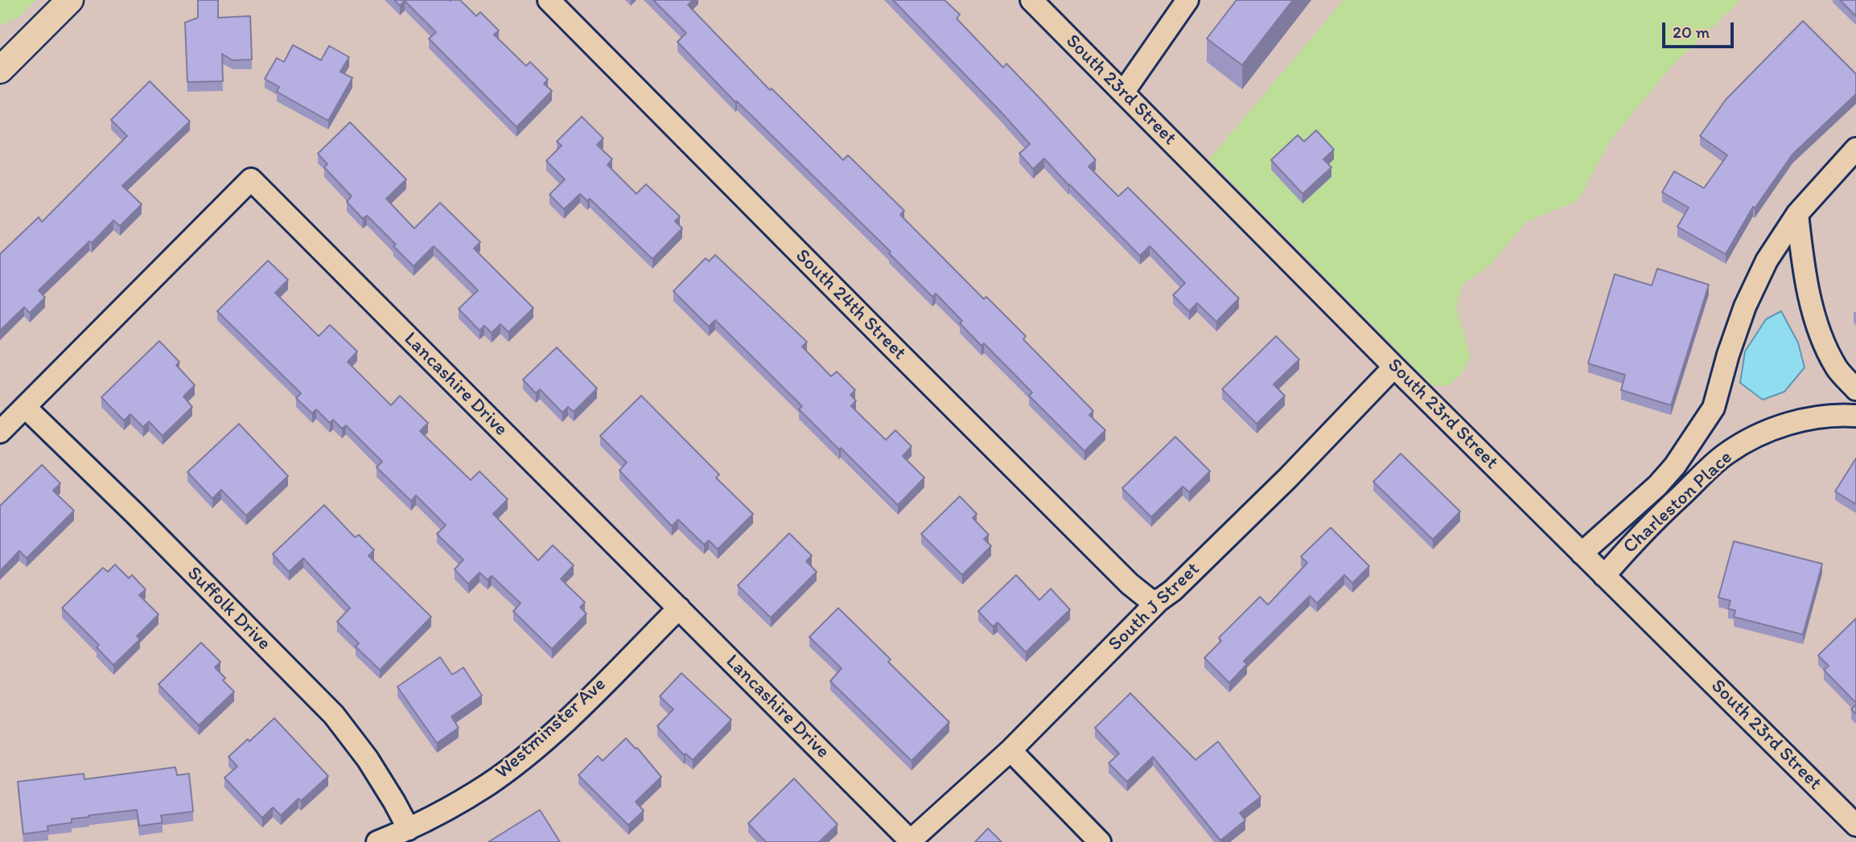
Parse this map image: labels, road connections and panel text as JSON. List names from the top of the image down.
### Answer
{
  "streets": {
    "street": [
      "South 23rd Street",
      "South 24th Street",
      "Lancashire Drive",
      "Charleston Place",
      "South J Street",
      "Suffolk Drive",
      "Westminster Ave"
    ]
  },
  "crossings": [
    ["South 23rd Street", "Charleston Place"],
    ["South 23rd Street", "South J Street"],
    ["South 24th Street", "South J Street"],
    ["Lancashire Drive", "South J Street"],
    ["Lancashire Drive", "Suffolk Drive"],
    ["Lancashire Drive", "Westminster Ave"],
    ["Suffolk Drive", "Westminster Ave"]
  ],
  "scale_bar": "20 m"
}
